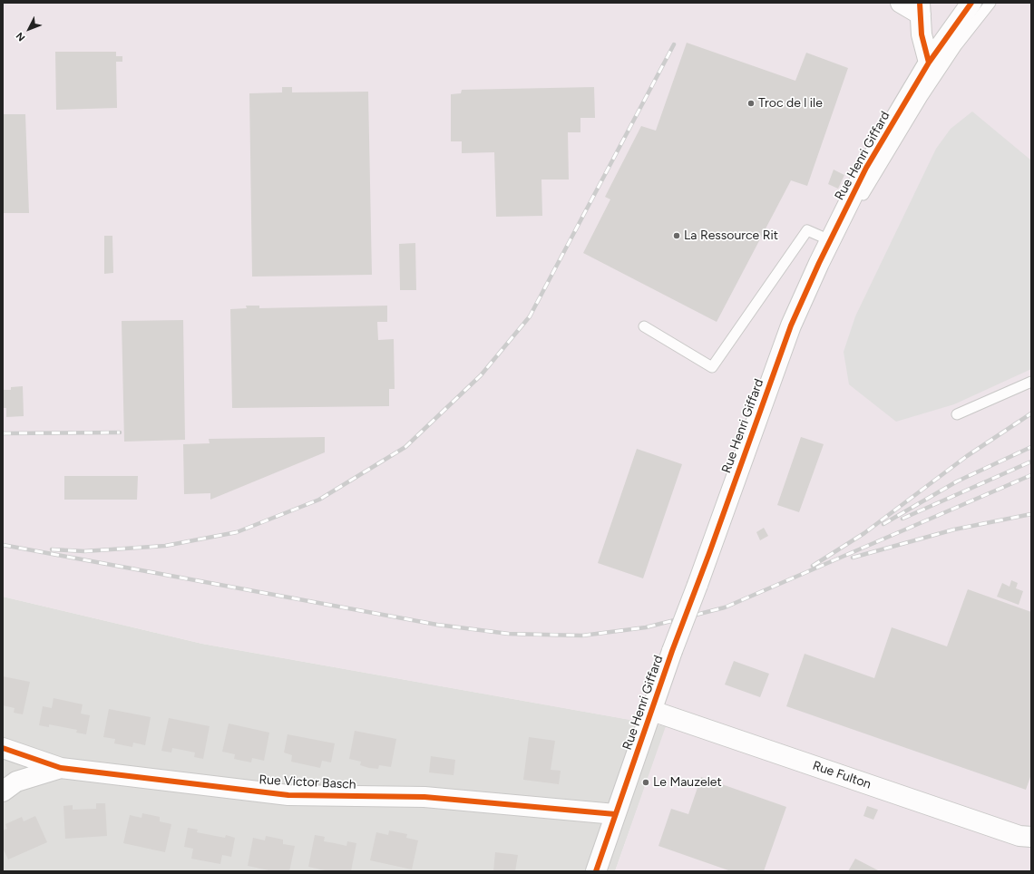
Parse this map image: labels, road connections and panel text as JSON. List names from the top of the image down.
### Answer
{
  "streets": {
    "street": ["Rue Henri Giffard", "Rue Fulton", "Rue Victor Basch"]
  },
  "crossings": [
    ["Rue Henri Giffard", "Rue Fulton"],
    ["Rue Henri Giffard", "Rue Victor Basch"]
  ],
  "places": ["Troc de l ile", "La Ressource Rit", "Le Mauzelet"],
  "north": "bottom left"
}
